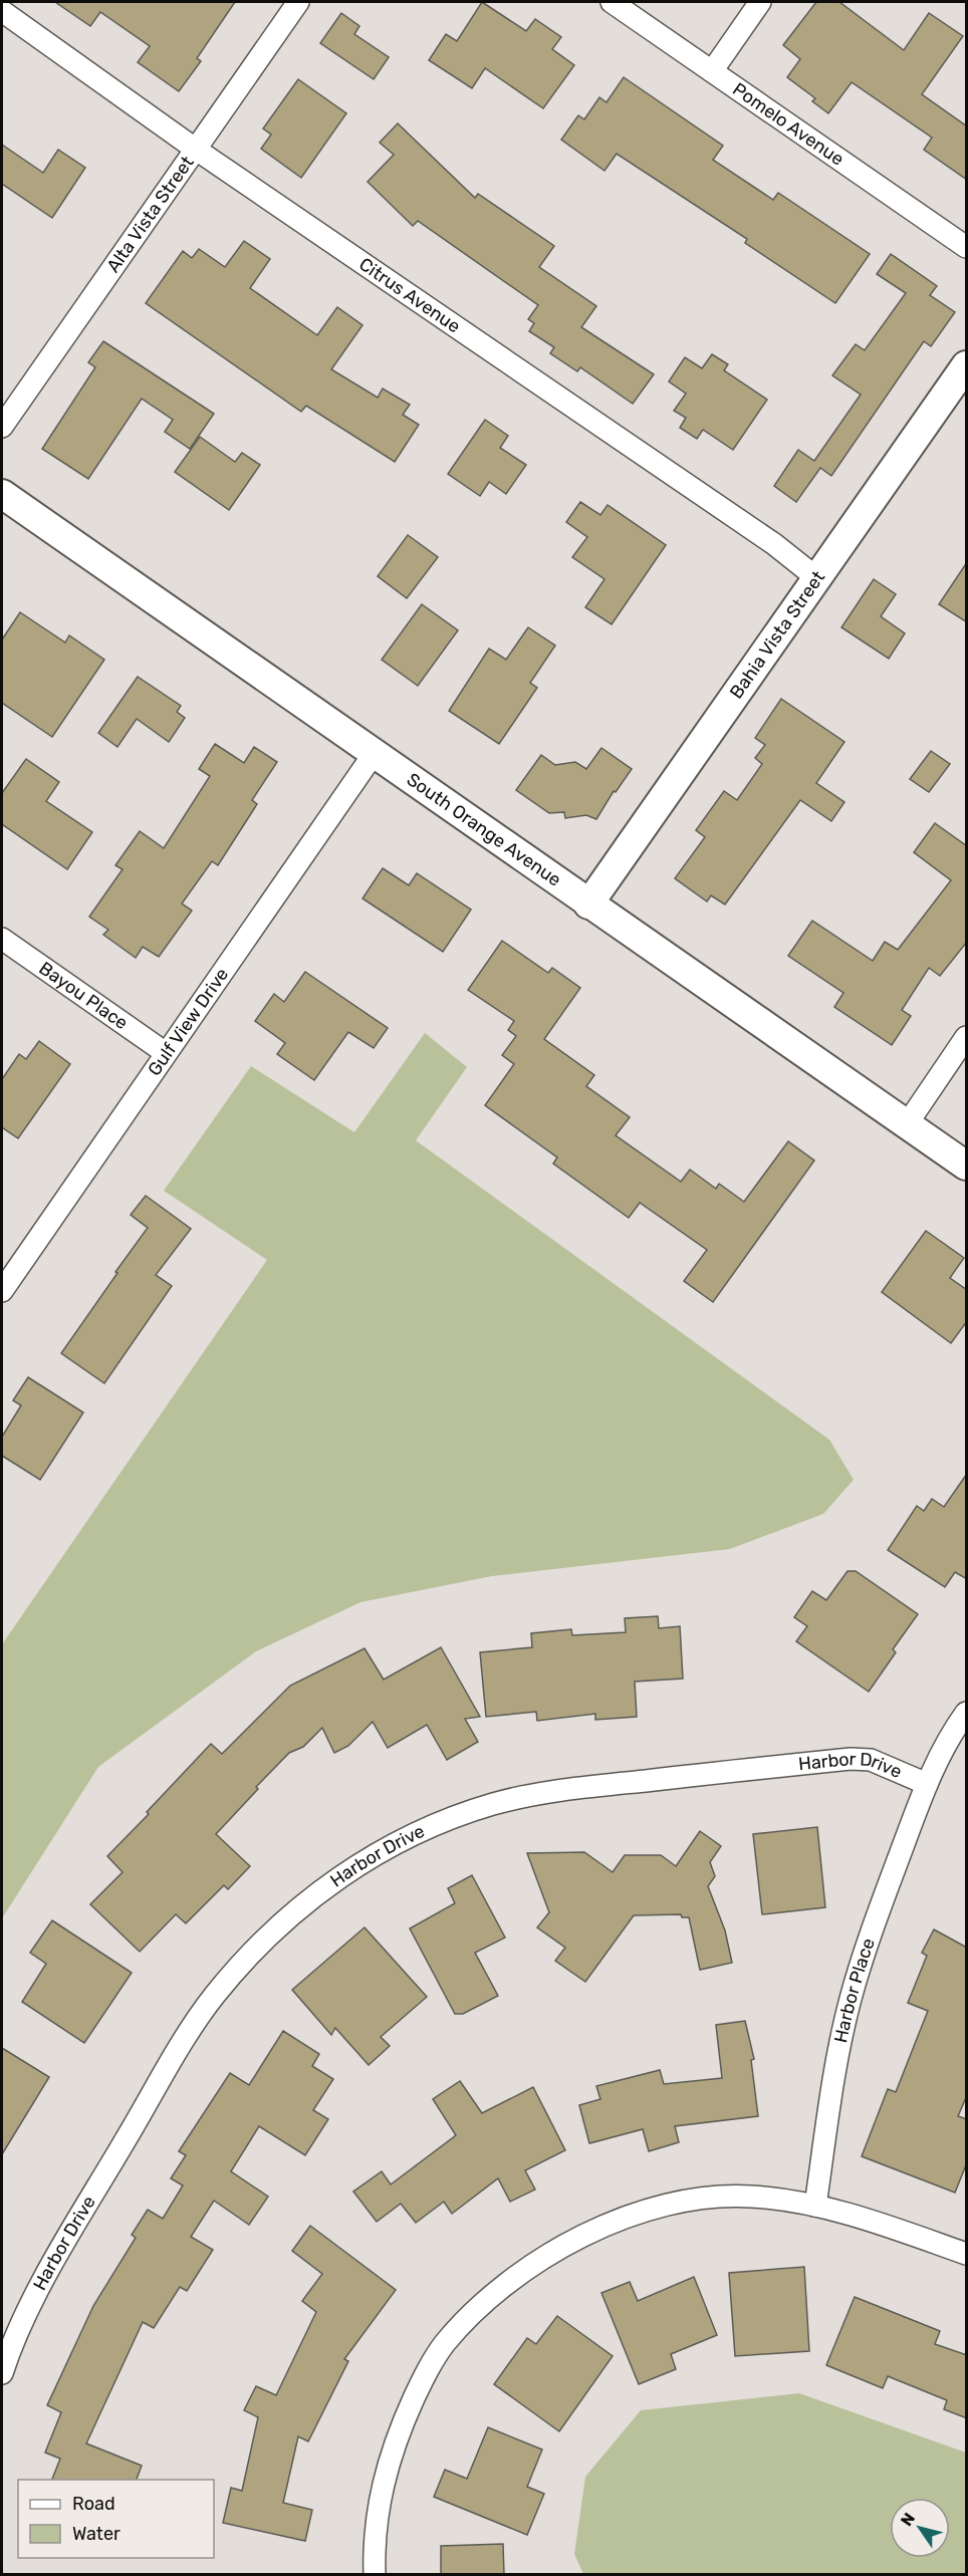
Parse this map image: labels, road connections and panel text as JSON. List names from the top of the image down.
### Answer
{
  "streets": {
    "street": [
      "Pomelo Avenue",
      "Alta Vista Street",
      "Citrus Avenue",
      "Bahia Vista Street",
      "South Orange Avenue",
      "Bayou Place",
      "Gulf View Drive",
      "Harbor Drive",
      "Harbor Place"
    ]
  },
  "crossings": [
    ["Alta Vista Street", "Citrus Avenue"],
    ["Citrus Avenue", "Bahia Vista Street"],
    ["Bahia Vista Street", "South Orange Avenue"],
    ["South Orange Avenue", "Gulf View Drive"],
    ["Bayou Place", "Gulf View Drive"],
    ["Harbor Drive", "Harbor Place"]
  ],
  "legend": ["Road", "Water"],
  "north": "top left"
}
